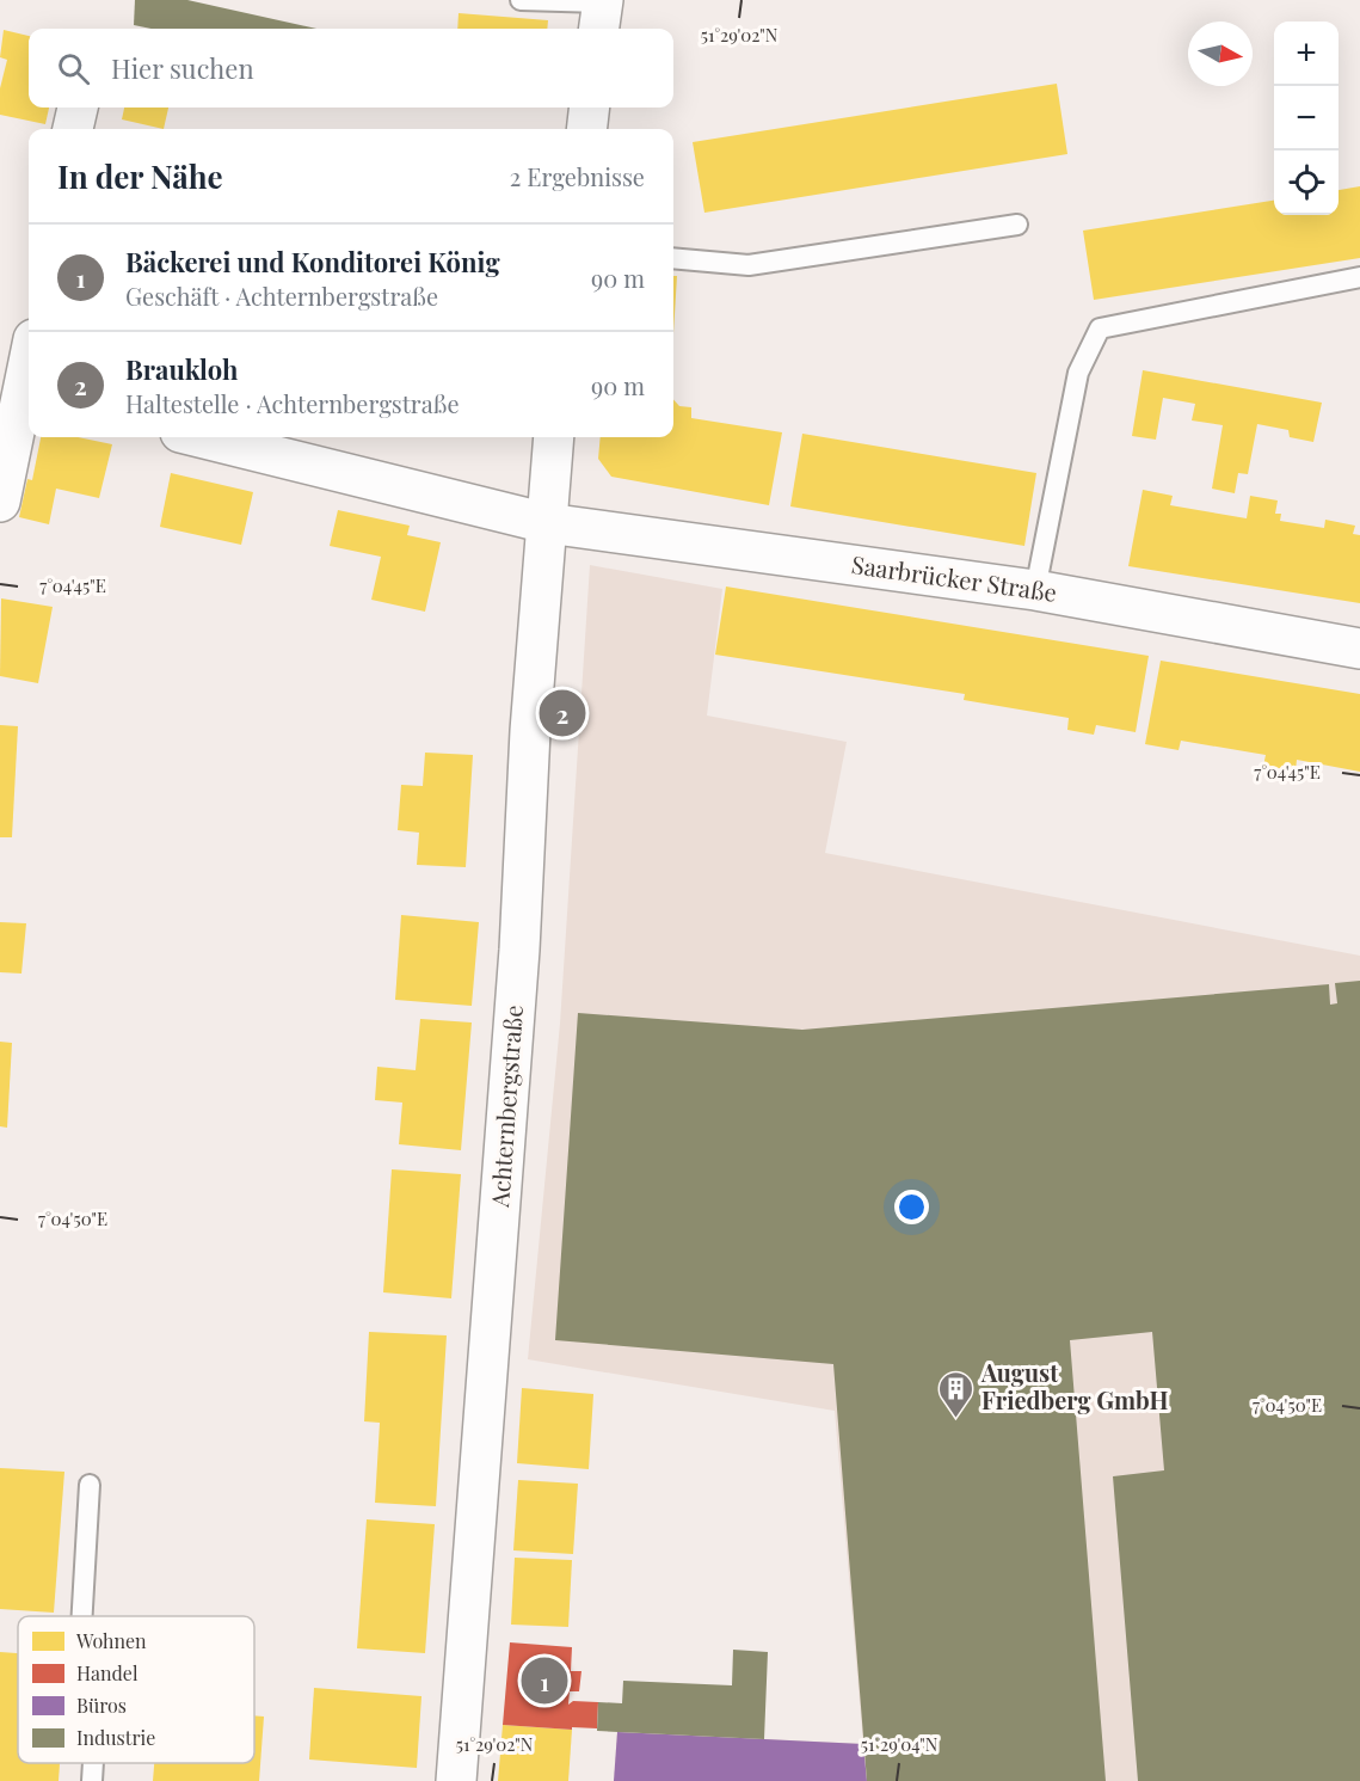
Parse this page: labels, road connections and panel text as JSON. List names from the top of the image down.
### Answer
{
  "streets": {
    "street": ["Saarbrücker Straße", "Achternbergstraße"]
  },
  "crossings": [
    ["Saarbrücker Straße", "Achternbergstraße"]
  ],
  "places": {
    "building": ["August Friedberg GmbH"]
  },
  "legend": [
    "Wohnen",
    "Handel",
    "Büros",
    "Industrie"
  ],
  "north": "right",
  "page": {
    "map_buttons": ["+", "−"],
    "search": "Hier suchen",
    "heading": ["In der Nähe", "2 Ergebnisse"],
    "list": [
      {
        "mark": "1",
        "name": "Bäckerei und Konditorei König",
        "note": "Geschäft · Achternbergstraße",
        "value": "90 m"
      },
      {
        "mark": "2",
        "name": "Braukloh",
        "note": "Haltestelle · Achternbergstraße",
        "value": "90 m"
      }
    ],
    "pins": ["2", "1"]
  },
  "coordinates": [
    "51°29'02\"N",
    "7°04'45\"E",
    "7°04'50\"E",
    "51°29'04\"N"
  ]
}
